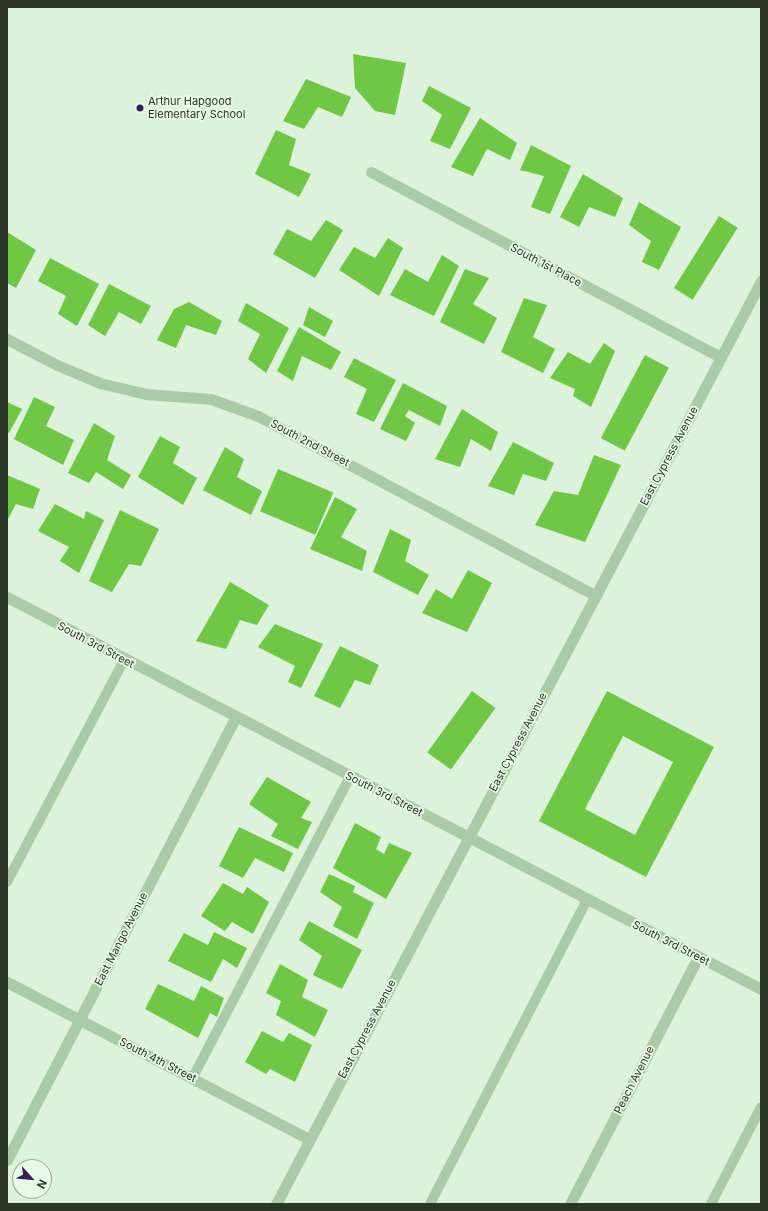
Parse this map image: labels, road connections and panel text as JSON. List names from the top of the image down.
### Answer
{
  "streets": {
    "street": [
      "South 1st Place",
      "South 2nd Street",
      "East Cypress Avenue",
      "South 3rd Street",
      "East Mango Avenue",
      "South 4th Street",
      "Peach Avenue"
    ]
  },
  "crossings": [
    ["South 1st Place", "East Cypress Avenue"],
    ["South 2nd Street", "East Cypress Avenue"],
    ["East Cypress Avenue", "South 3rd Street"],
    ["East Cypress Avenue", "South 4th Street"],
    ["South 3rd Street", "East Mango Avenue"],
    ["South 3rd Street", "Peach Avenue"],
    ["East Mango Avenue", "South 4th Street"]
  ],
  "places": ["Arthur Hapgood Elementary School"],
  "north": "bottom right"
}
